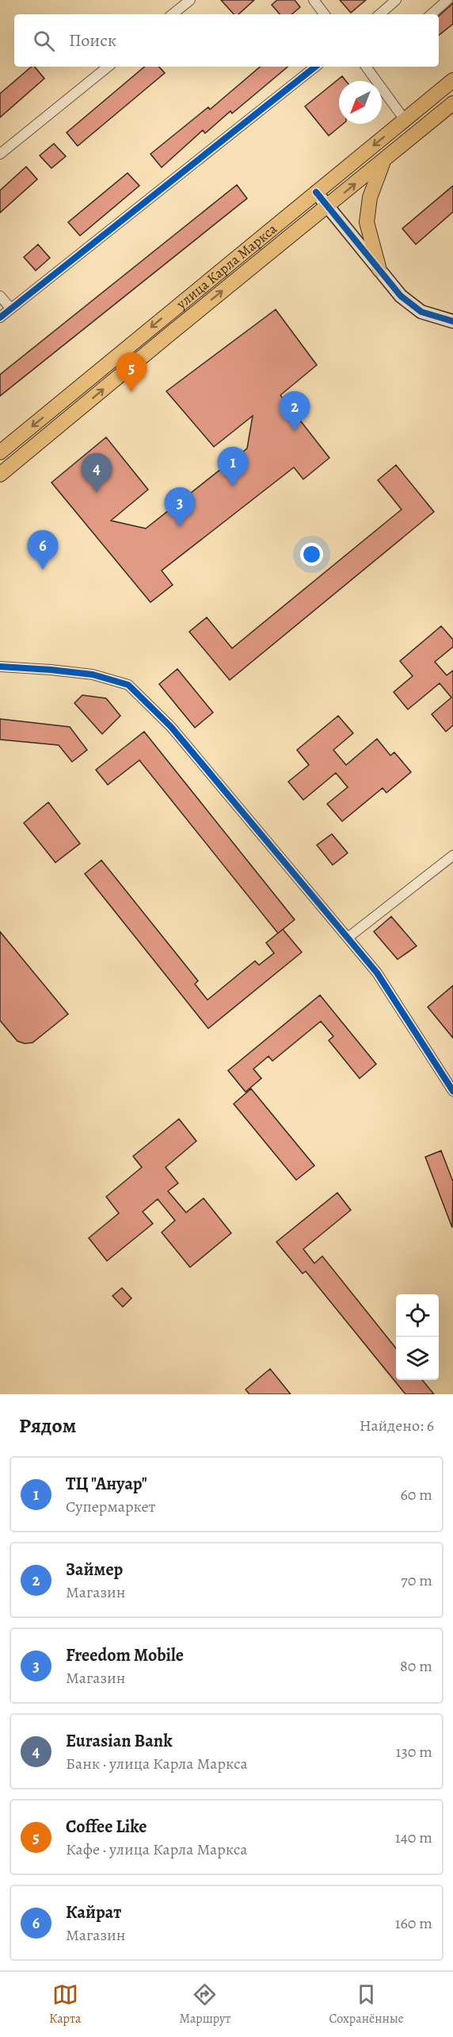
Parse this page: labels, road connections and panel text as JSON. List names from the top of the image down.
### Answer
{
  "streets": {
    "main road": ["улица Карла Маркса"]
  },
  "north": "bottom left",
  "page": {
    "search": "Поиск",
    "pins": [
      "5",
      "2",
      "1",
      "4",
      "3",
      "6"
    ],
    "heading": ["Рядом", "Найдено: 6"],
    "list": [
      {
        "mark": "1",
        "name": "ТЦ \"Ануар\"",
        "note": "Супермаркет",
        "value": "60 m"
      },
      {
        "mark": "2",
        "name": "Займер",
        "note": "Магазин",
        "value": "70 m"
      },
      {
        "mark": "3",
        "name": "Freedom Mobile",
        "note": "Магазин",
        "value": "80 m"
      },
      {
        "mark": "4",
        "name": "Eurasian Bank",
        "note": "Банк · улица Карла Маркса",
        "value": "130 m"
      },
      {
        "mark": "5",
        "name": "Coffee Like",
        "note": "Кафе · улица Карла Маркса",
        "value": "140 m"
      },
      {
        "mark": "6",
        "name": "Кайрат",
        "note": "Магазин",
        "value": "160 m"
      }
    ],
    "nav": ["Карта", "Маршрут", "Сохранённые"]
  }
}
